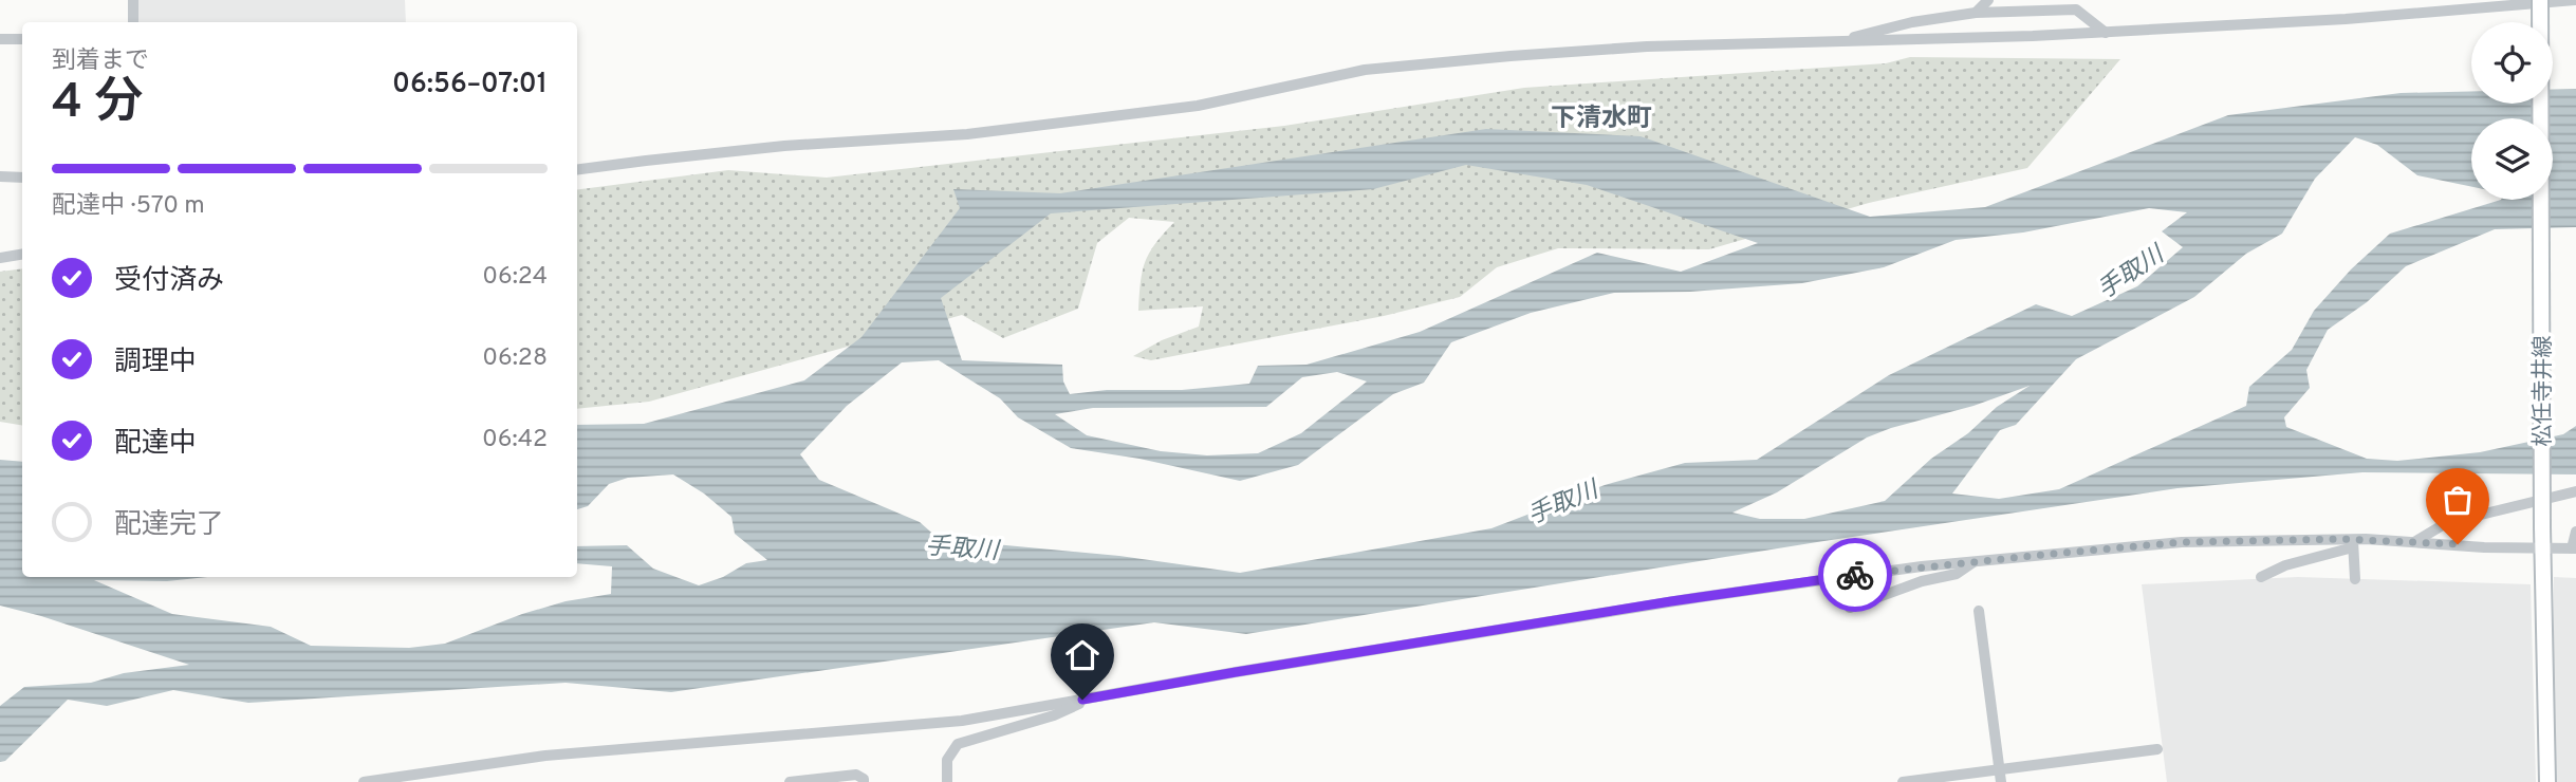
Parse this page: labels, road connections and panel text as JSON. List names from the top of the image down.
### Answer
{
  "streets": {
    "main road": ["松任寺井線"]
  },
  "districts": ["下清水町"],
  "water": ["手取川"],
  "page": {
    "heading": ["4 分", "到着まで", "06:56–07:01"],
    "bar": "配達中 · 570 m",
    "list": [
      ["受付済み", "06:24"],
      ["調理中", "06:28"],
      ["配達中", "06:42"],
      "配達完了"
    ]
  }
}
